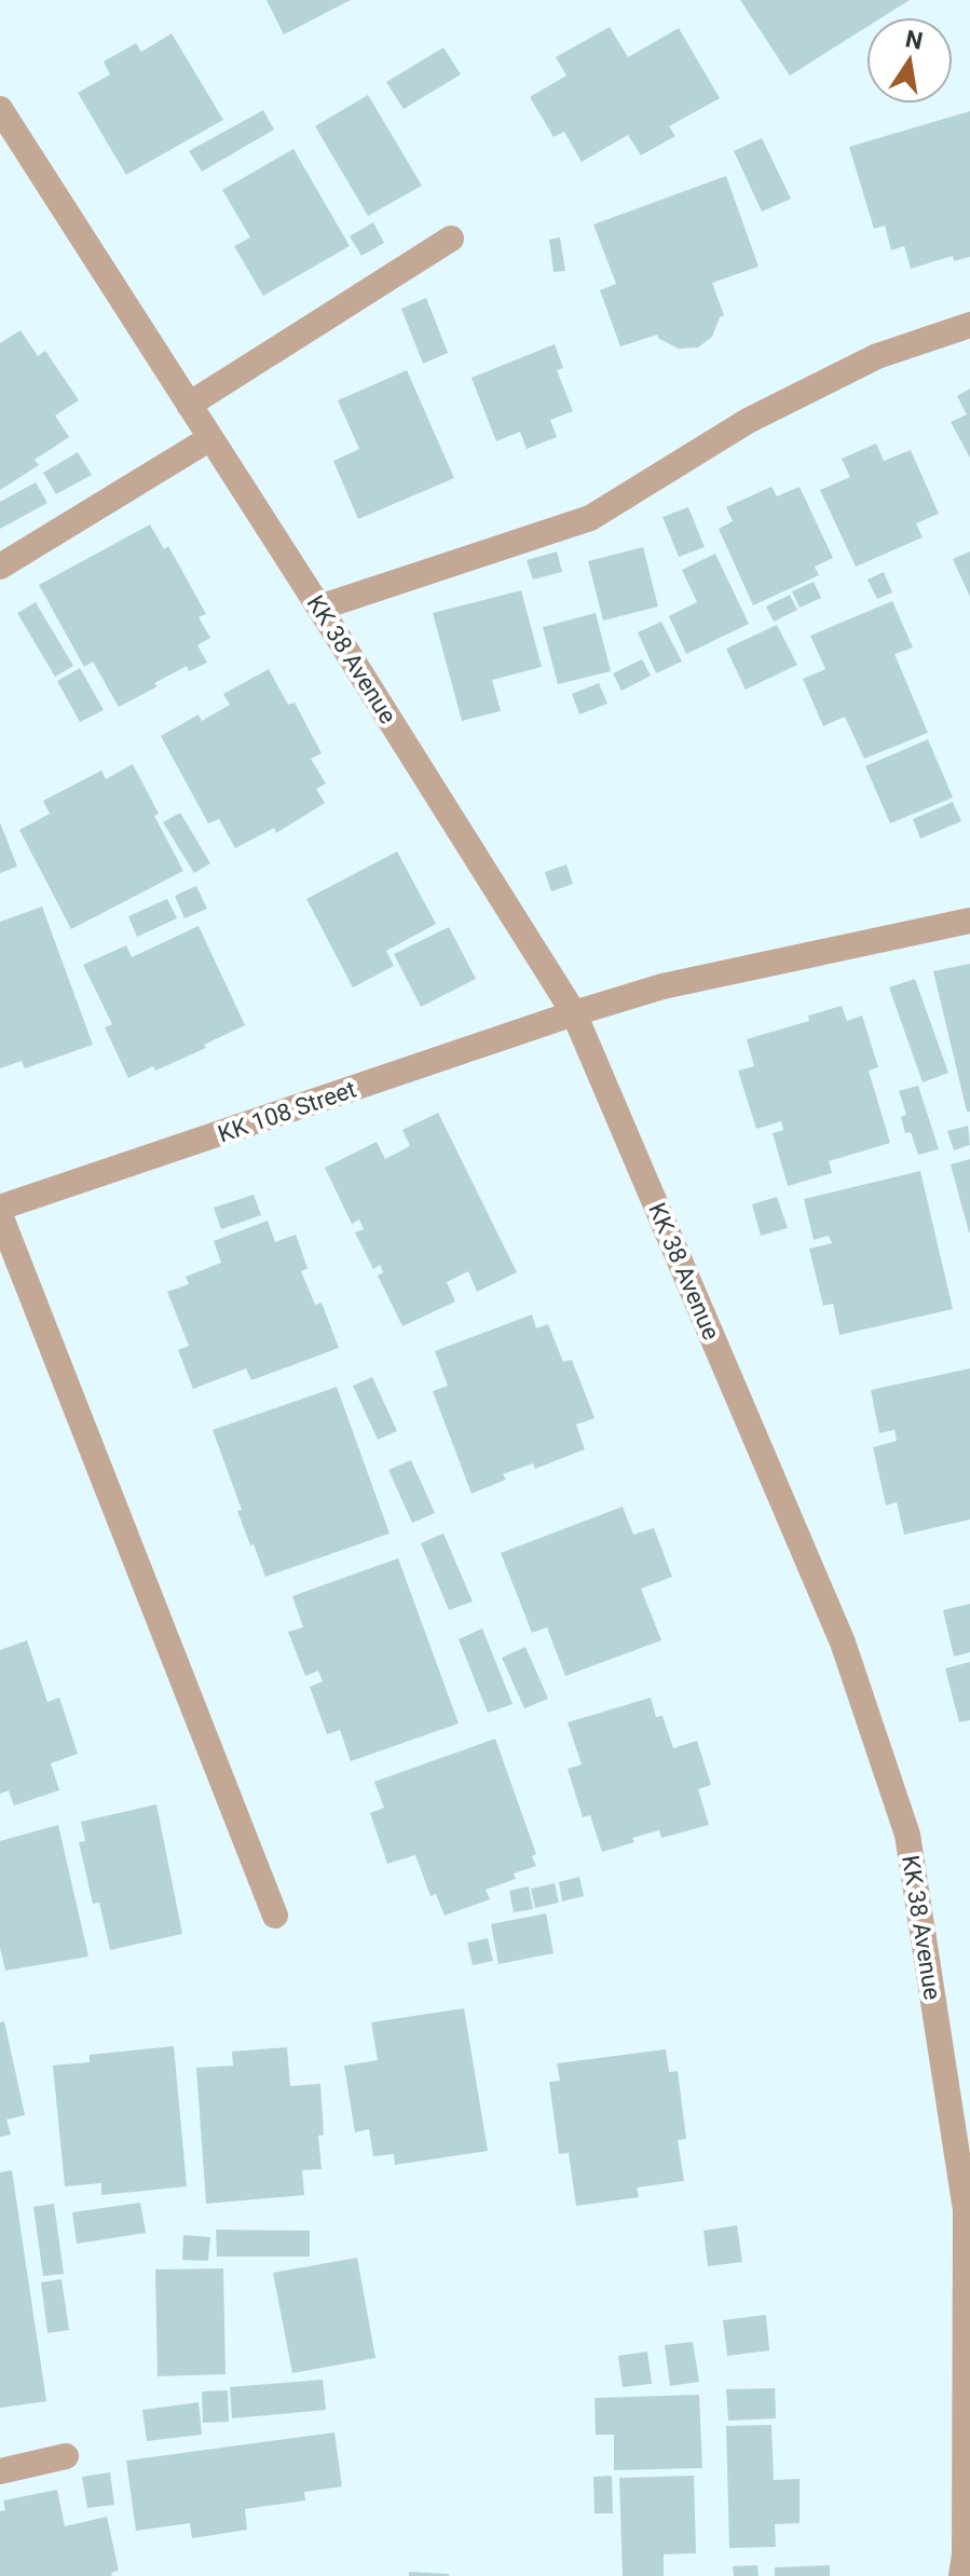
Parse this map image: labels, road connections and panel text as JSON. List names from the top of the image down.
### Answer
{
  "streets": {
    "street": ["KK 38 Avenue", "KK 108 Street"]
  },
  "crossings": [
    ["KK 38 Avenue", "KK 108 Street"]
  ],
  "north": "top"
}
